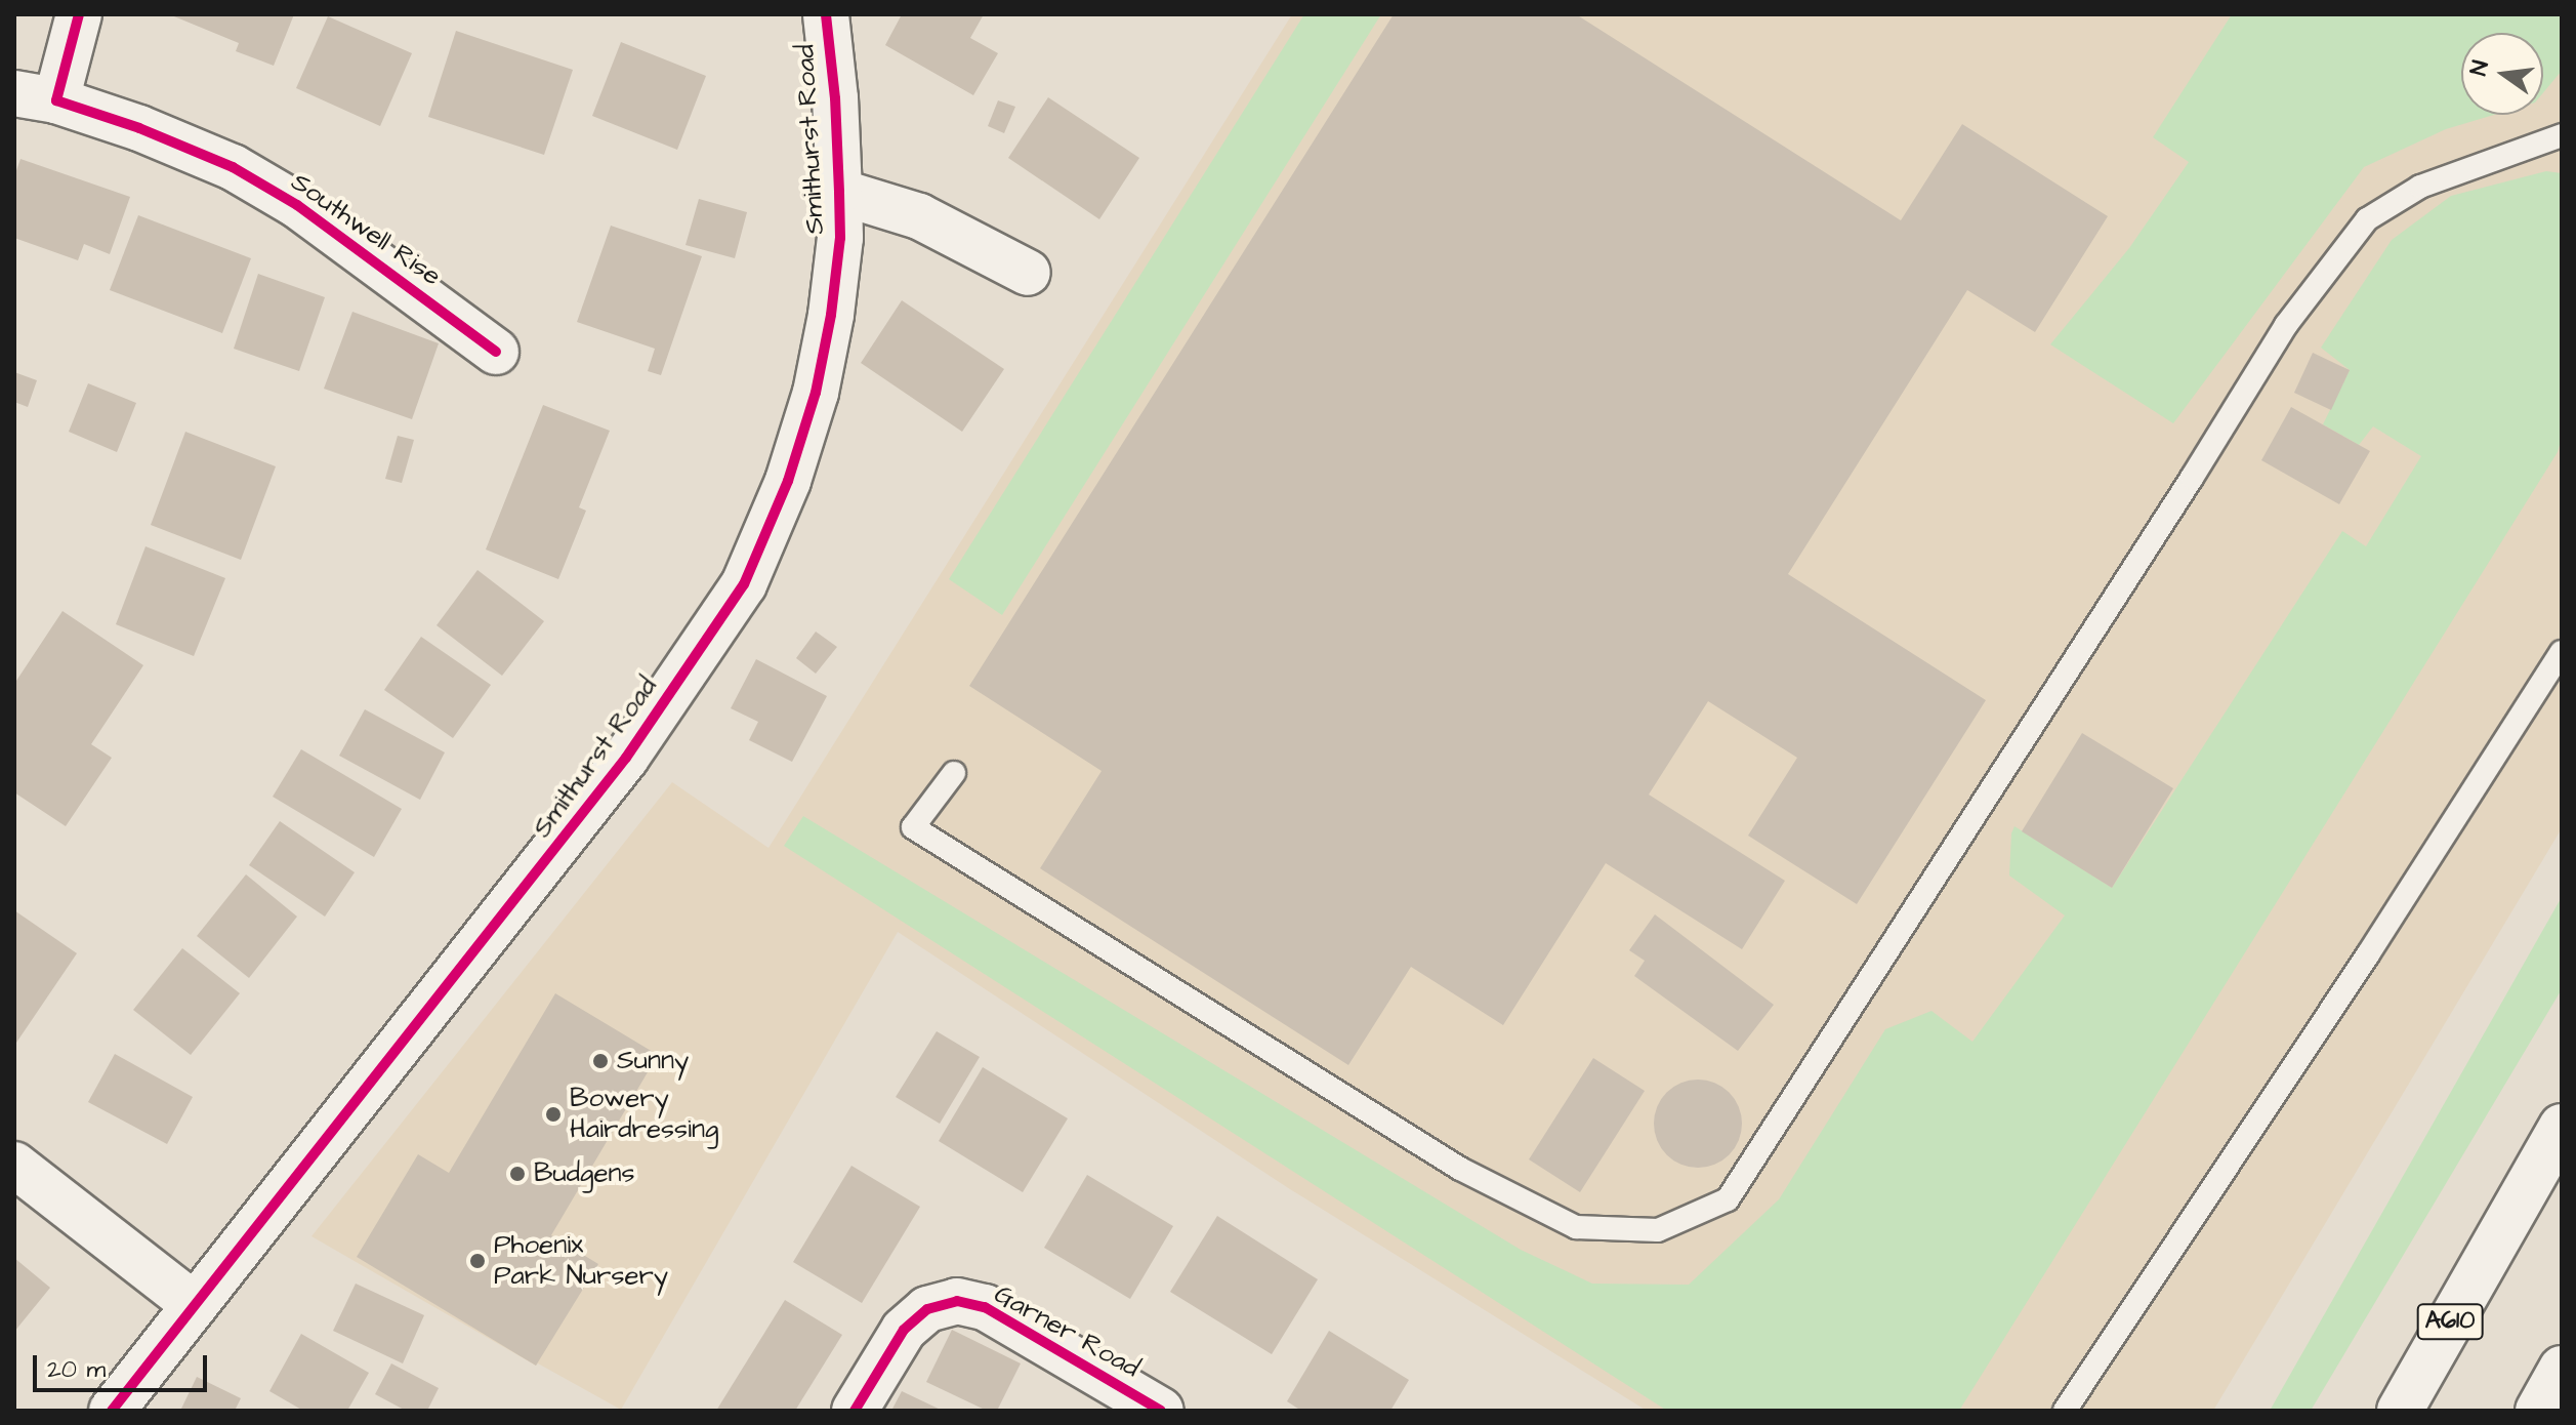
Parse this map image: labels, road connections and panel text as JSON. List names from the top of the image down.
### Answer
{
  "streets": {
    "main road": [
      "Smithurst Road",
      "Southwell Rise",
      "A610",
      "Garner Road"
    ]
  },
  "places": [
    "Sunny",
    "Bowery Hairdressing",
    "Budgens",
    "Phoenix Park Nursery"
  ],
  "scale_bar": "20 m",
  "north": "left"
}
